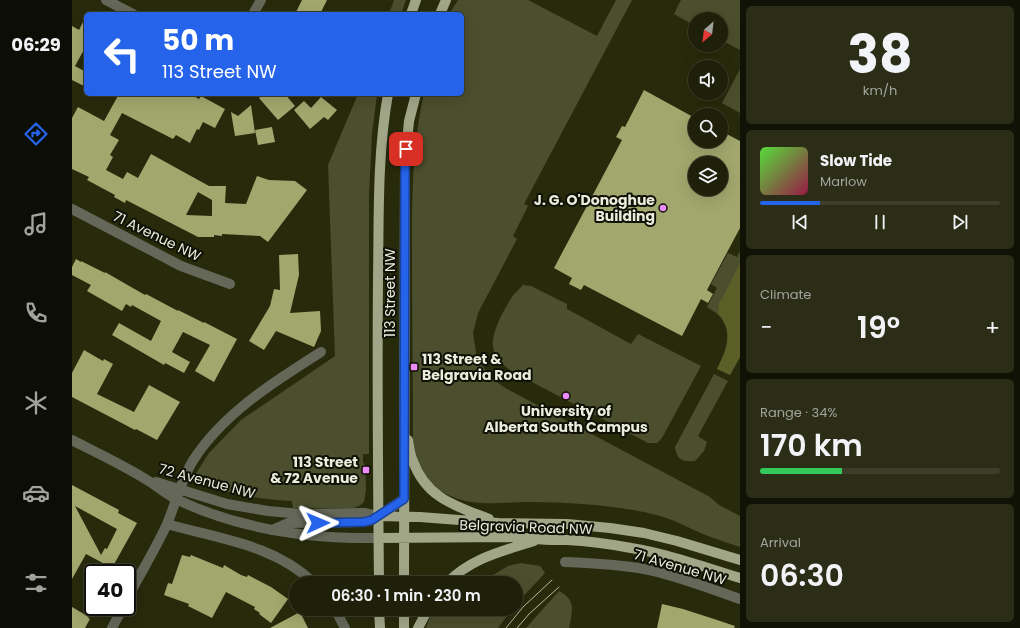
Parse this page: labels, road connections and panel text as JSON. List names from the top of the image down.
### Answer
{
  "streets": {
    "main road": ["113 Street NW", "Belgravia Road NW"],
    "street": ["71 Avenue NW", "72 Avenue NW"]
  },
  "crossings": [
    ["113 Street NW", "72 Avenue NW"],
    ["113 Street NW", "Belgravia Road NW"],
    ["72 Avenue NW", "Belgravia Road NW"]
  ],
  "places": {
    "other": ["J. G. O'Donoghue Building", "University of Alberta South Campus"],
    "transit": ["113 Street & Belgravia Road", "113 Street & 72 Avenue"]
  },
  "north": "bottom left",
  "page": {
    "tabs": "06:29",
    "tile": [
      ["38", "km/h"],
      "Climate",
      ["Range · 34%", "170 km"],
      ["Arrival", "06:30"]
    ],
    "turn": ["50 m", "113 Street NW"],
    "song": ["Slow Tide", "Marlow"],
    "heat": ["−", "19°", "+"],
    "limit": "40",
    "trip": "06:30 · 1 min · 230 m"
  }
}
